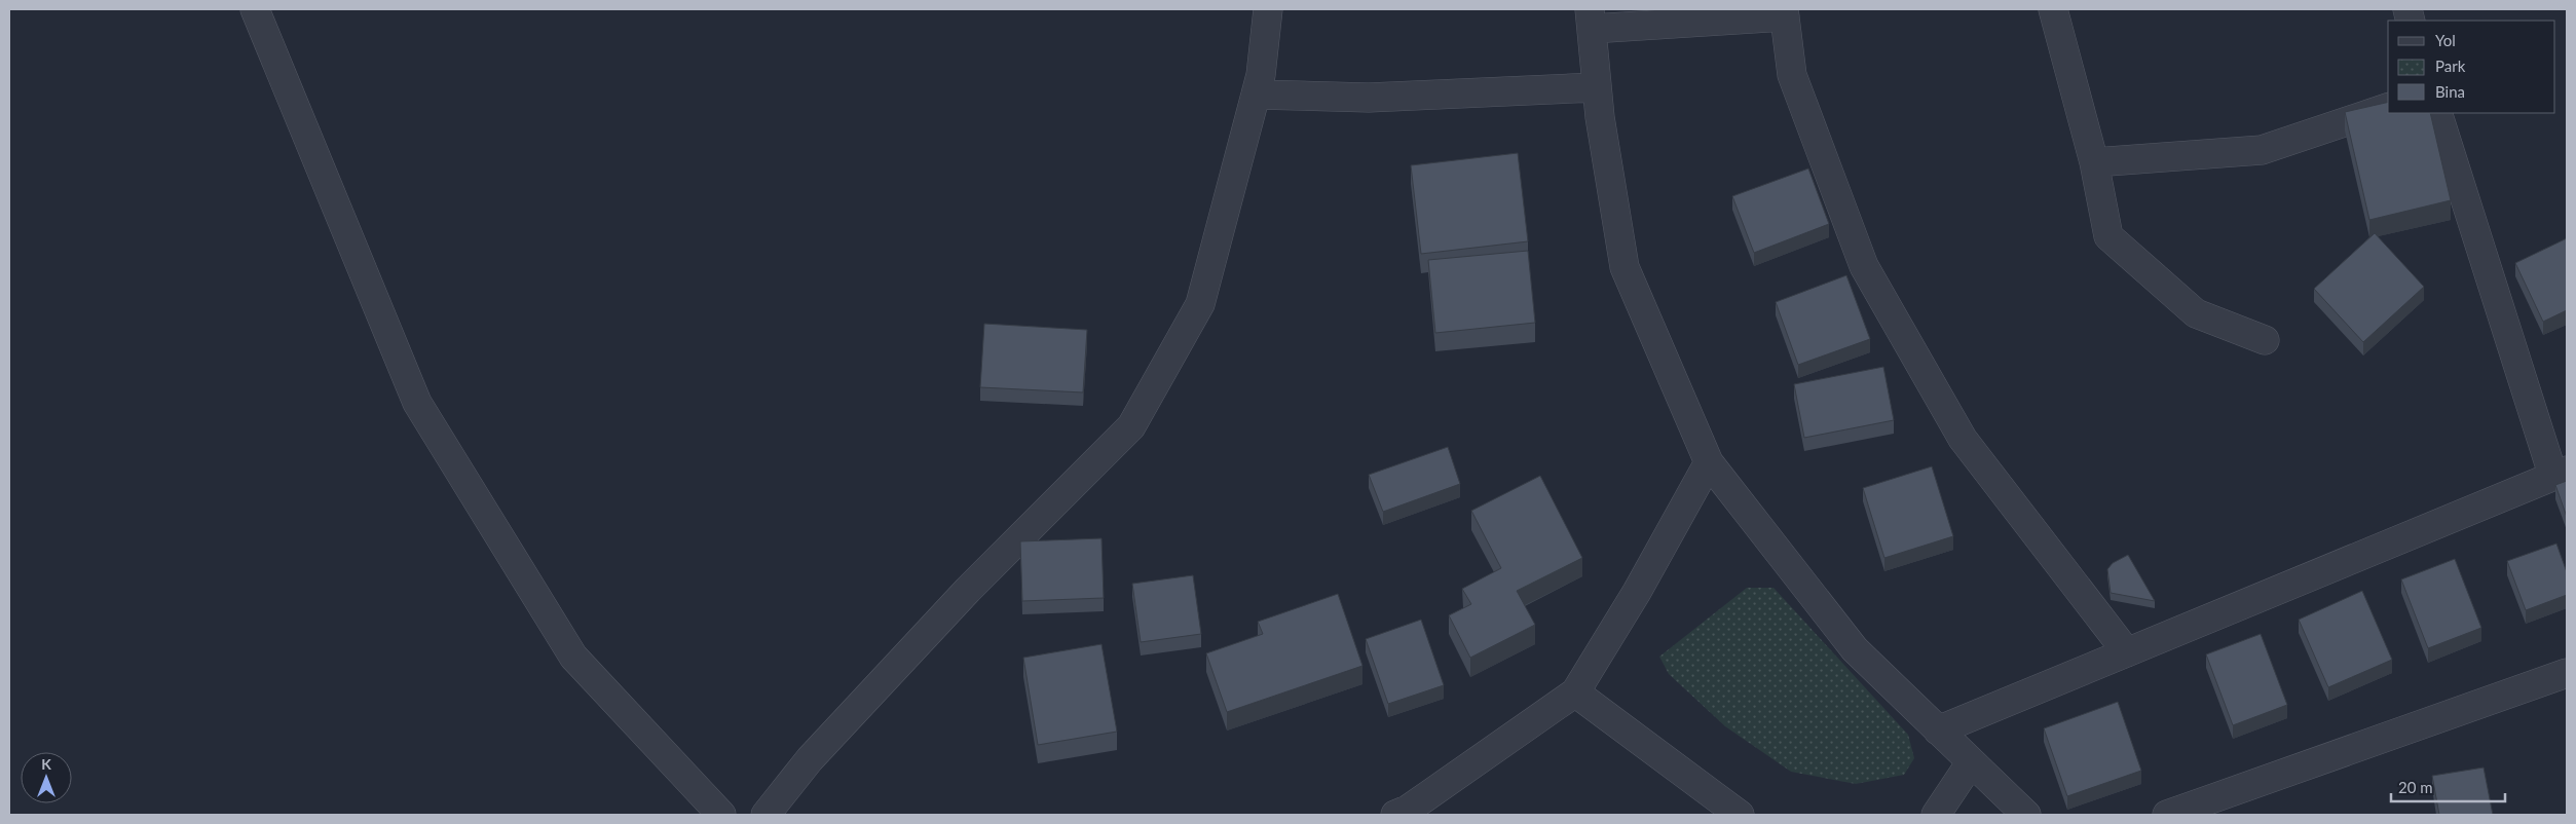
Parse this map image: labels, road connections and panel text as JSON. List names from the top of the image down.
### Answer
{
  "legend": ["Yol", "Park", "Bina"],
  "scale_bar": "20 m",
  "north": "top"
}
